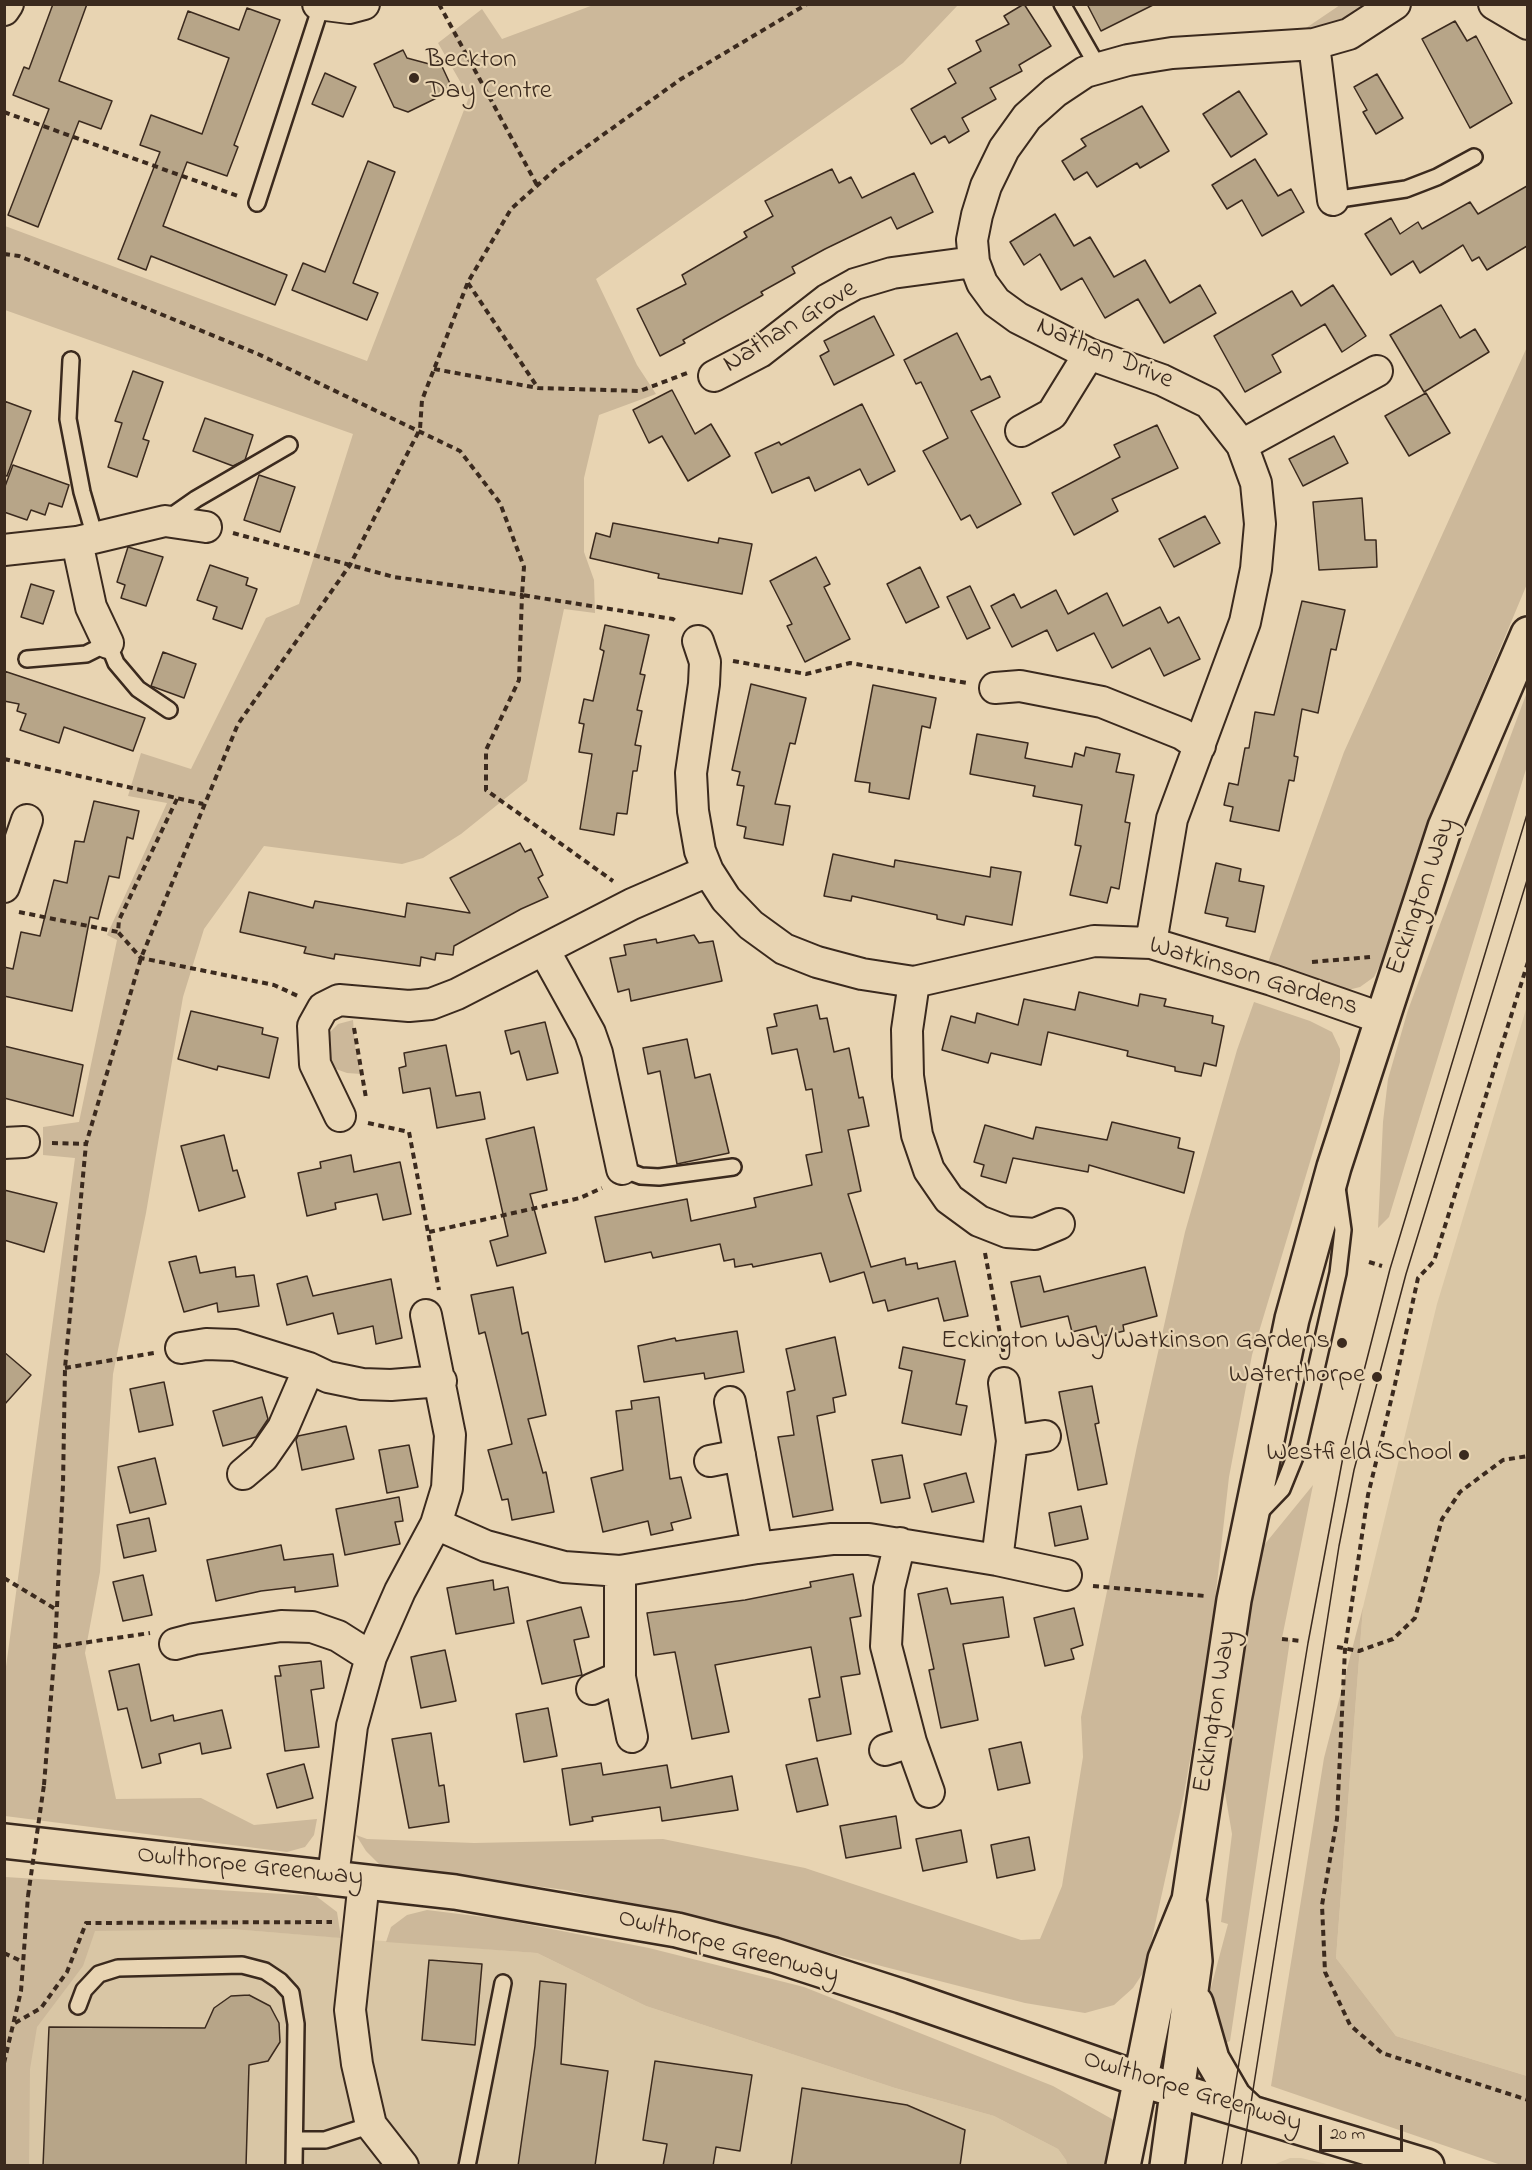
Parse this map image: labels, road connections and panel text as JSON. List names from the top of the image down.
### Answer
{
  "streets": {
    "main road": ["Eckington Way", "Owlthorpe Greenway"],
    "street": ["Nathan Grove", "Nathan Drive", "Watkinson Gardens"]
  },
  "crossings": [
    ["Nathan Grove", "Nathan Drive"],
    ["Nathan Drive", "Watkinson Gardens"],
    ["Eckington Way", "Watkinson Gardens"],
    ["Eckington Way", "Owlthorpe Greenway"]
  ],
  "places": [
    "Beckton Day Centre",
    "Eckington Way/Watkinson Gardens",
    "Waterthorpe",
    "Westfield School"
  ],
  "scale_bar": "20 m"
}
